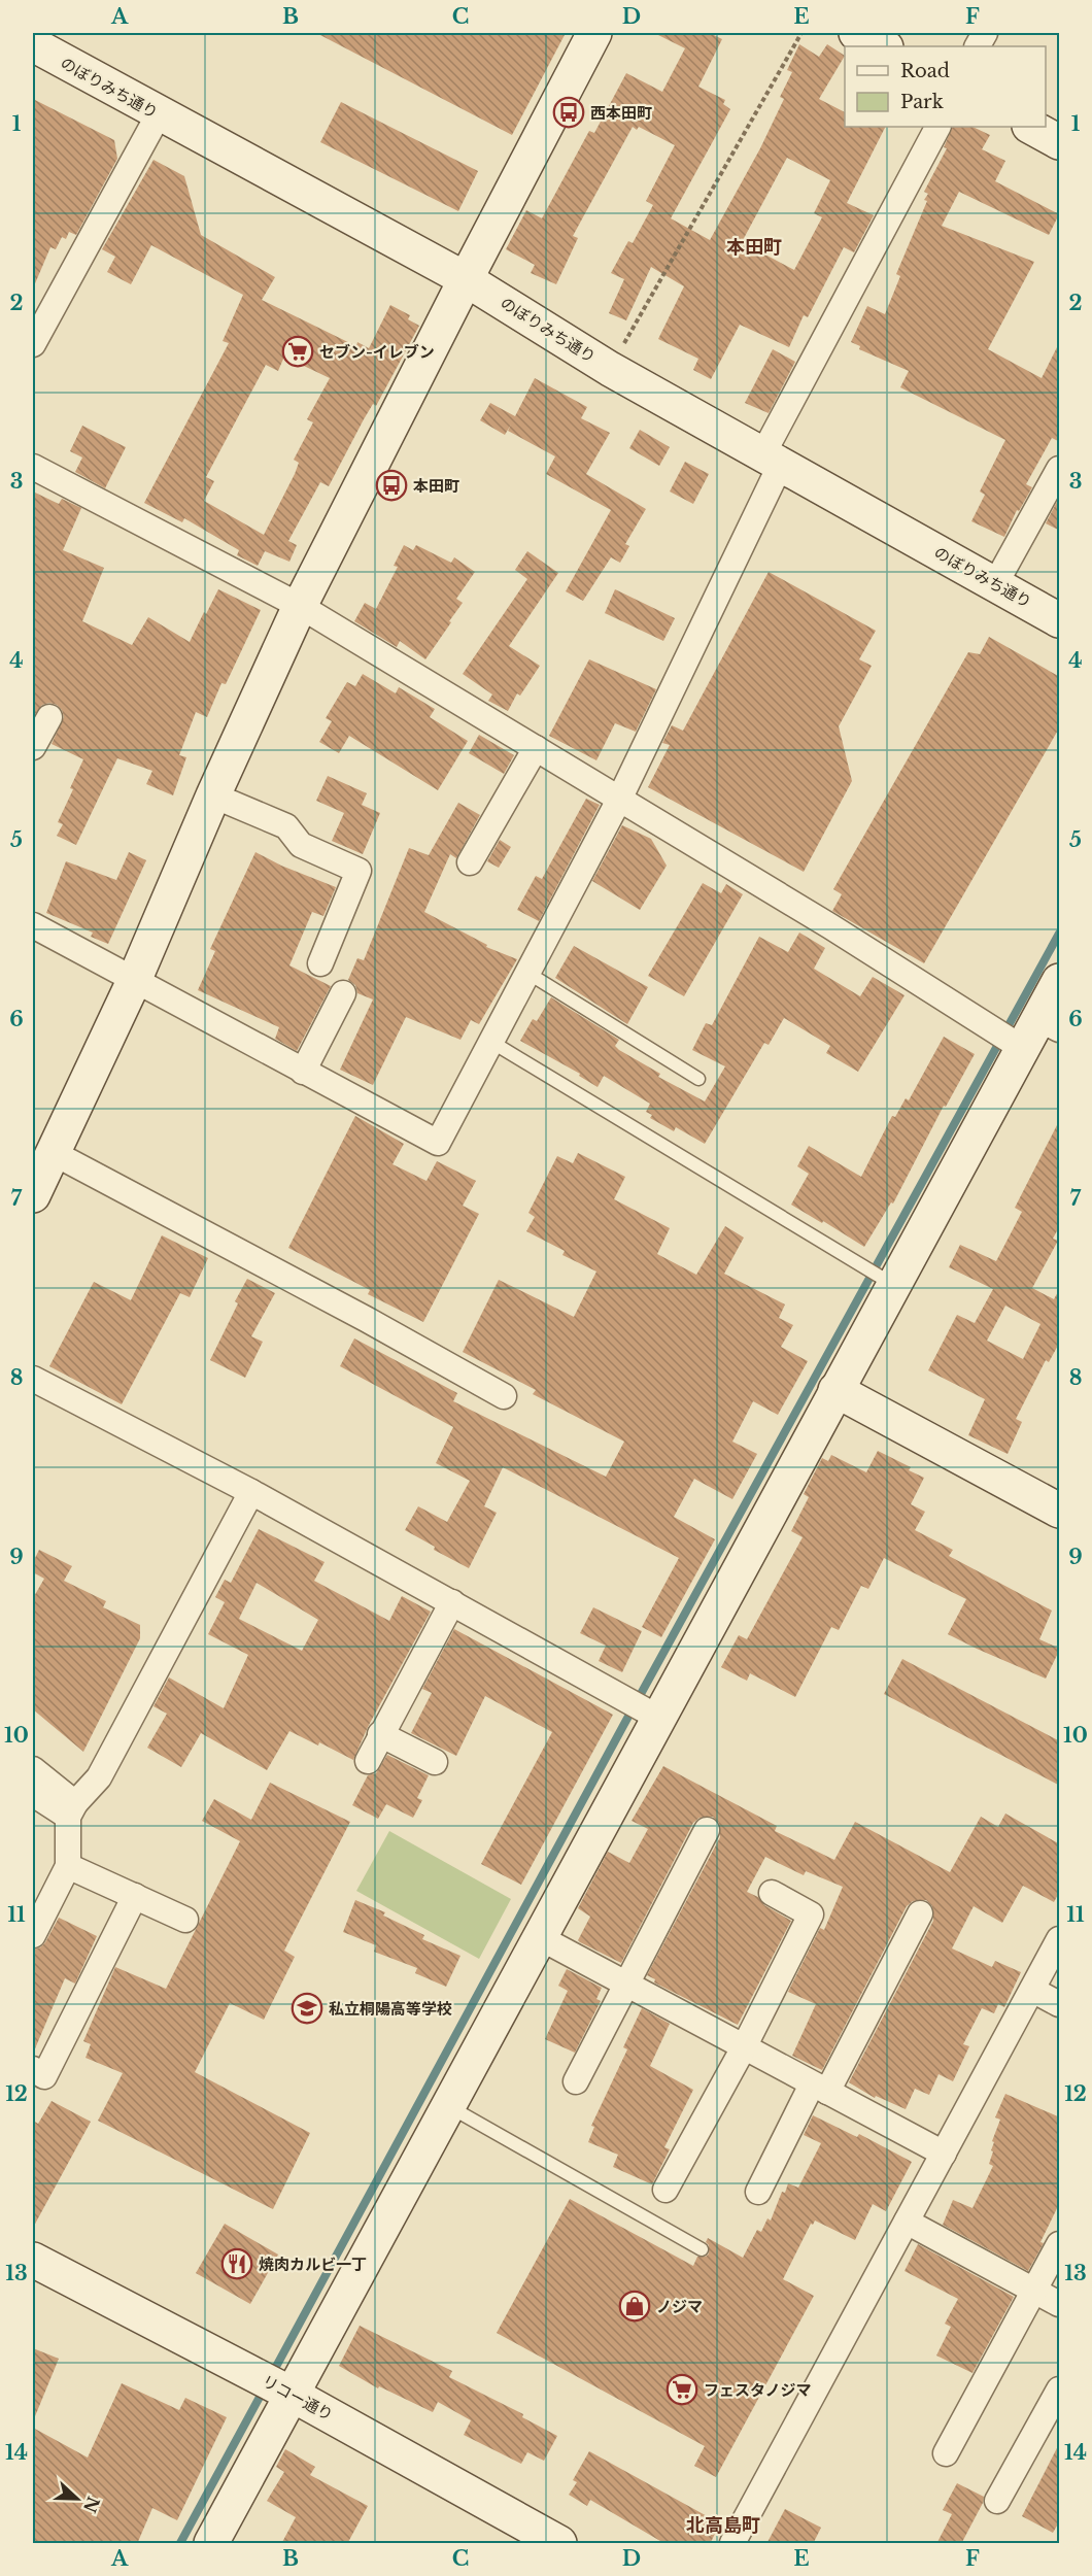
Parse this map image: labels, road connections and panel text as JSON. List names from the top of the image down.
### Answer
{
  "streets": {
    "street": ["のぼりみち通り", "リコー通り"]
  },
  "districts": ["本田町", "北高島町"],
  "places": {
    "bus stop": ["西本田町", "本田町"],
    "supermarket": ["セブン-イレブン", "フェスタノジマ"],
    "school or university": ["私立桐陽高等学校"],
    "restaurant": ["焼肉カルビ一丁"],
    "shop": ["ノジマ"]
  },
  "legend": ["Road", "Park"],
  "north": "right",
  "grid": {
    "columns": [
      "A",
      "B",
      "C",
      "D",
      "E",
      "F"
    ],
    "rows": [
      "1",
      "2",
      "3",
      "4",
      "5",
      "6",
      "7",
      "8",
      "9",
      "10",
      "11",
      "12",
      "13",
      "14"
    ]
  }
}
